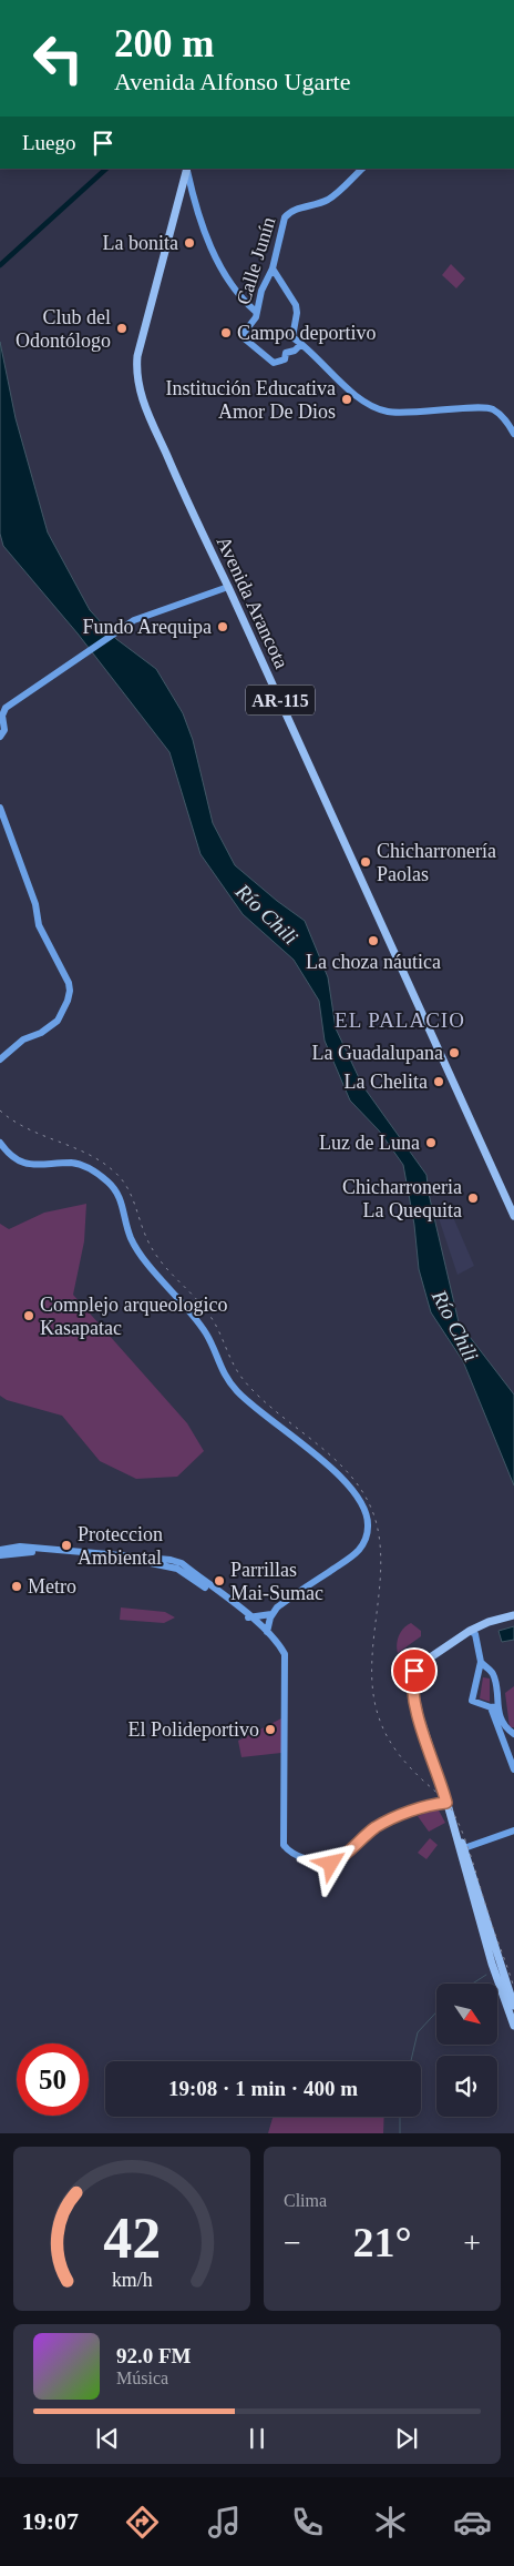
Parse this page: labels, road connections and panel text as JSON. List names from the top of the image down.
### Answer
{
  "streets": {
    "main road": ["Calle Junín", "Avenida Arancota", "AR-115"]
  },
  "districts": ["EL PALACIO"],
  "water": ["Río Chili"],
  "places": [
    "La bonita",
    "Club del Odontólogo",
    "Campo deportivo",
    "Institución Educativa Amor De Dios",
    "Fundo Arequipa",
    "Chicharronería Paolas",
    "La choza náutica",
    "La Guadalupana",
    "La Chelita",
    "Luz de Luna",
    "Chicharroneria La Quequita",
    "Complejo arqueologico Kasapatac",
    "Proteccion Ambiental",
    "Parrillas Mai-Sumac",
    "Metro",
    "El Polideportivo"
  ],
  "north": "bottom right",
  "page": {
    "turn": ["200 m", "Avenida Alfonso Ugarte"],
    "then": "Luego",
    "limit": "50",
    "trip": "19:08 · 1 min · 400 m",
    "tile": "Clima",
    "heat": ["−", "21°", "+"],
    "song": ["92.0 FM", "Música"],
    "tabs": "19:07",
    "gauge": ["42", "km/h"]
  }
}
